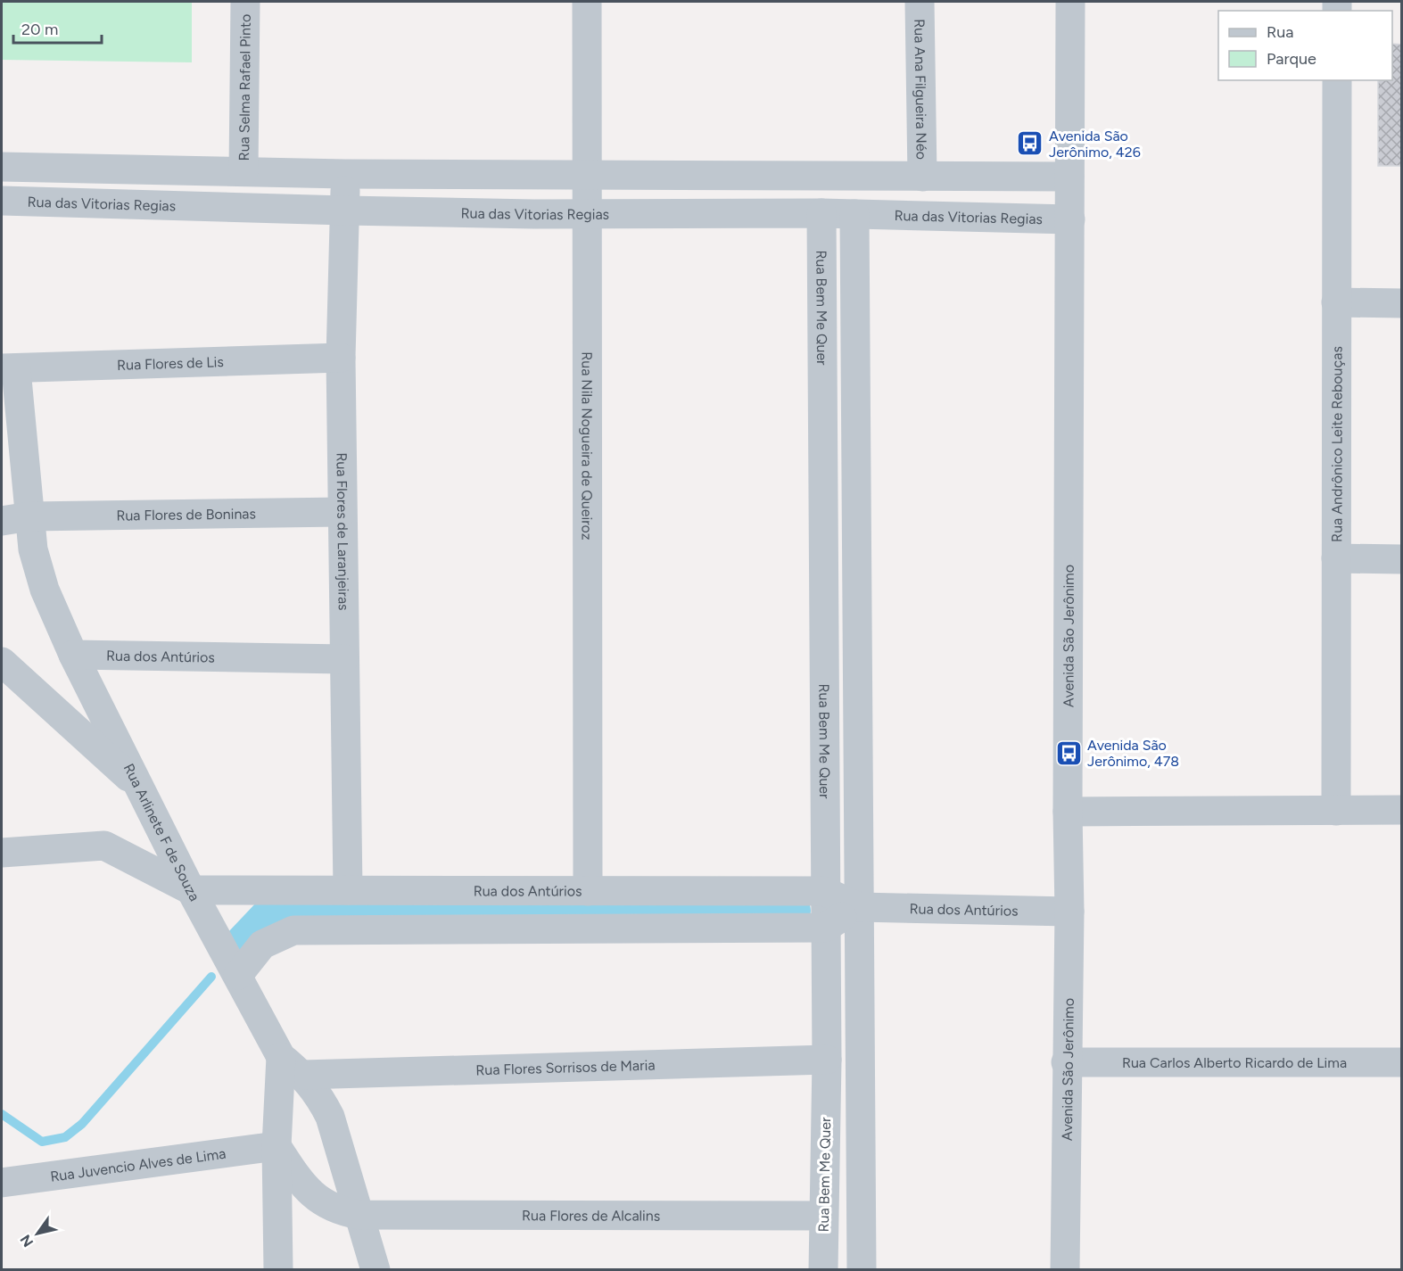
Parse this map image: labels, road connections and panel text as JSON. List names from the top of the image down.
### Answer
{
  "streets": {
    "street": [
      "Rua Selma Rafael Pinto",
      "Rua Ana Filgueira Néo",
      "Rua das Vitorias Regias",
      "Rua Bem Me Quer",
      "Rua Flores de Lis",
      "Rua Andrônico Leite Rebouças",
      "Rua Nila Nogueira de Queiroz",
      "Rua Flores de Boninas",
      "Rua Flores de Laranjeiras",
      "Avenida São Jerônimo",
      "Rua dos Antúrios",
      "Rua Arlinete F de Souza",
      "Rua Carlos Alberto Ricardo de Lima",
      "Rua Flores Sorrisos de Maria",
      "Rua Juvencio Alves de Lima",
      "Rua Flores de Alcalins"
    ]
  },
  "crossings": [
    ["Rua das Vitorias Regias", "Rua Bem Me Quer"],
    ["Rua das Vitorias Regias", "Rua Nila Nogueira de Queiroz"],
    ["Rua das Vitorias Regias", "Rua Flores de Laranjeiras"],
    ["Rua das Vitorias Regias", "Avenida São Jerônimo"],
    ["Rua Bem Me Quer", "Rua dos Antúrios"],
    ["Rua Bem Me Quer", "Rua Flores Sorrisos de Maria"],
    ["Rua Bem Me Quer", "Rua Flores de Alcalins"],
    ["Rua Flores de Lis", "Rua Flores de Laranjeiras"],
    ["Rua Flores de Lis", "Rua Arlinete F de Souza"],
    ["Rua Nila Nogueira de Queiroz", "Rua dos Antúrios"],
    ["Rua Flores de Boninas", "Rua Flores de Laranjeiras"],
    ["Rua Flores de Boninas", "Rua Arlinete F de Souza"],
    ["Rua Flores de Laranjeiras", "Rua dos Antúrios"],
    ["Avenida São Jerônimo", "Rua dos Antúrios"],
    ["Avenida São Jerônimo", "Rua Carlos Alberto Ricardo de Lima"],
    ["Rua dos Antúrios", "Rua Arlinete F de Souza"],
    ["Rua Arlinete F de Souza", "Rua Flores Sorrisos de Maria"],
    ["Rua Arlinete F de Souza", "Rua Flores de Alcalins"],
    ["Rua Juvencio Alves de Lima", "Rua Flores de Alcalins"]
  ],
  "places": {
    "bus stop": ["Avenida São Jerônimo, 426", "Avenida São Jerônimo, 478"]
  },
  "legend": ["Rua", "Parque"],
  "scale_bar": "20 m",
  "north": "bottom left"
}
